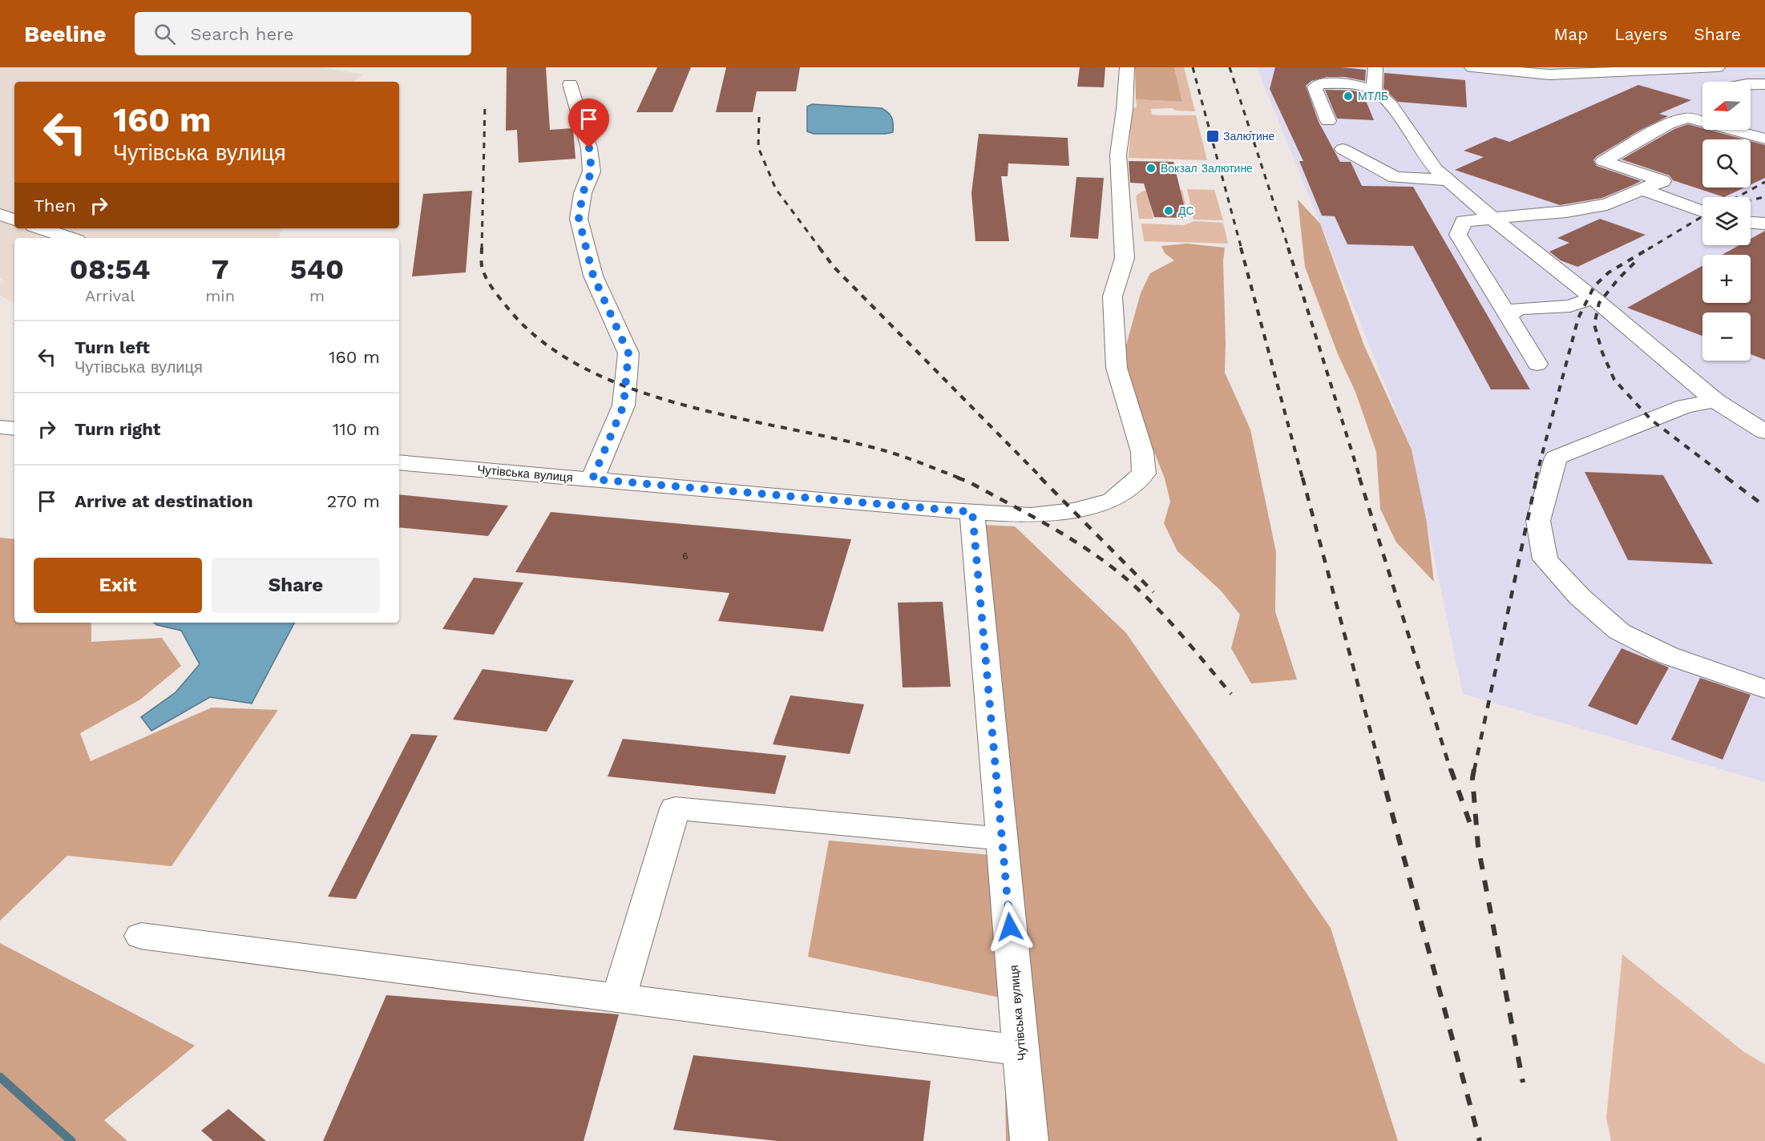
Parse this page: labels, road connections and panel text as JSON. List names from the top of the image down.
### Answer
{
  "streets": {
    "street": ["Чутівська вулиця"]
  },
  "places": {
    "other": ["МТЛБ", "Вокзал Залютине", "ДС"],
    "transit": ["Залютине"]
  },
  "house_numbers": ["6"],
  "north": "left",
  "page": {
    "header": "Beeline",
    "search": "Search here",
    "nav": ["Map", "Layers", "Share"],
    "map_buttons": ["+", "−"],
    "turn": ["160 m", "Чутівська вулиця"],
    "then": "Then",
    "eta": [
      "08:54",
      "Arrival",
      "7",
      "min",
      "540",
      "m"
    ],
    "list": [
      {
        "name": "Turn left",
        "note": "Чутівська вулиця",
        "value": "160 m"
      },
      {
        "name": "Turn right",
        "value": "110 m"
      },
      {
        "name": "Arrive at destination",
        "value": "270 m"
      }
    ],
    "buttons": ["Exit", "Share"]
  }
}
